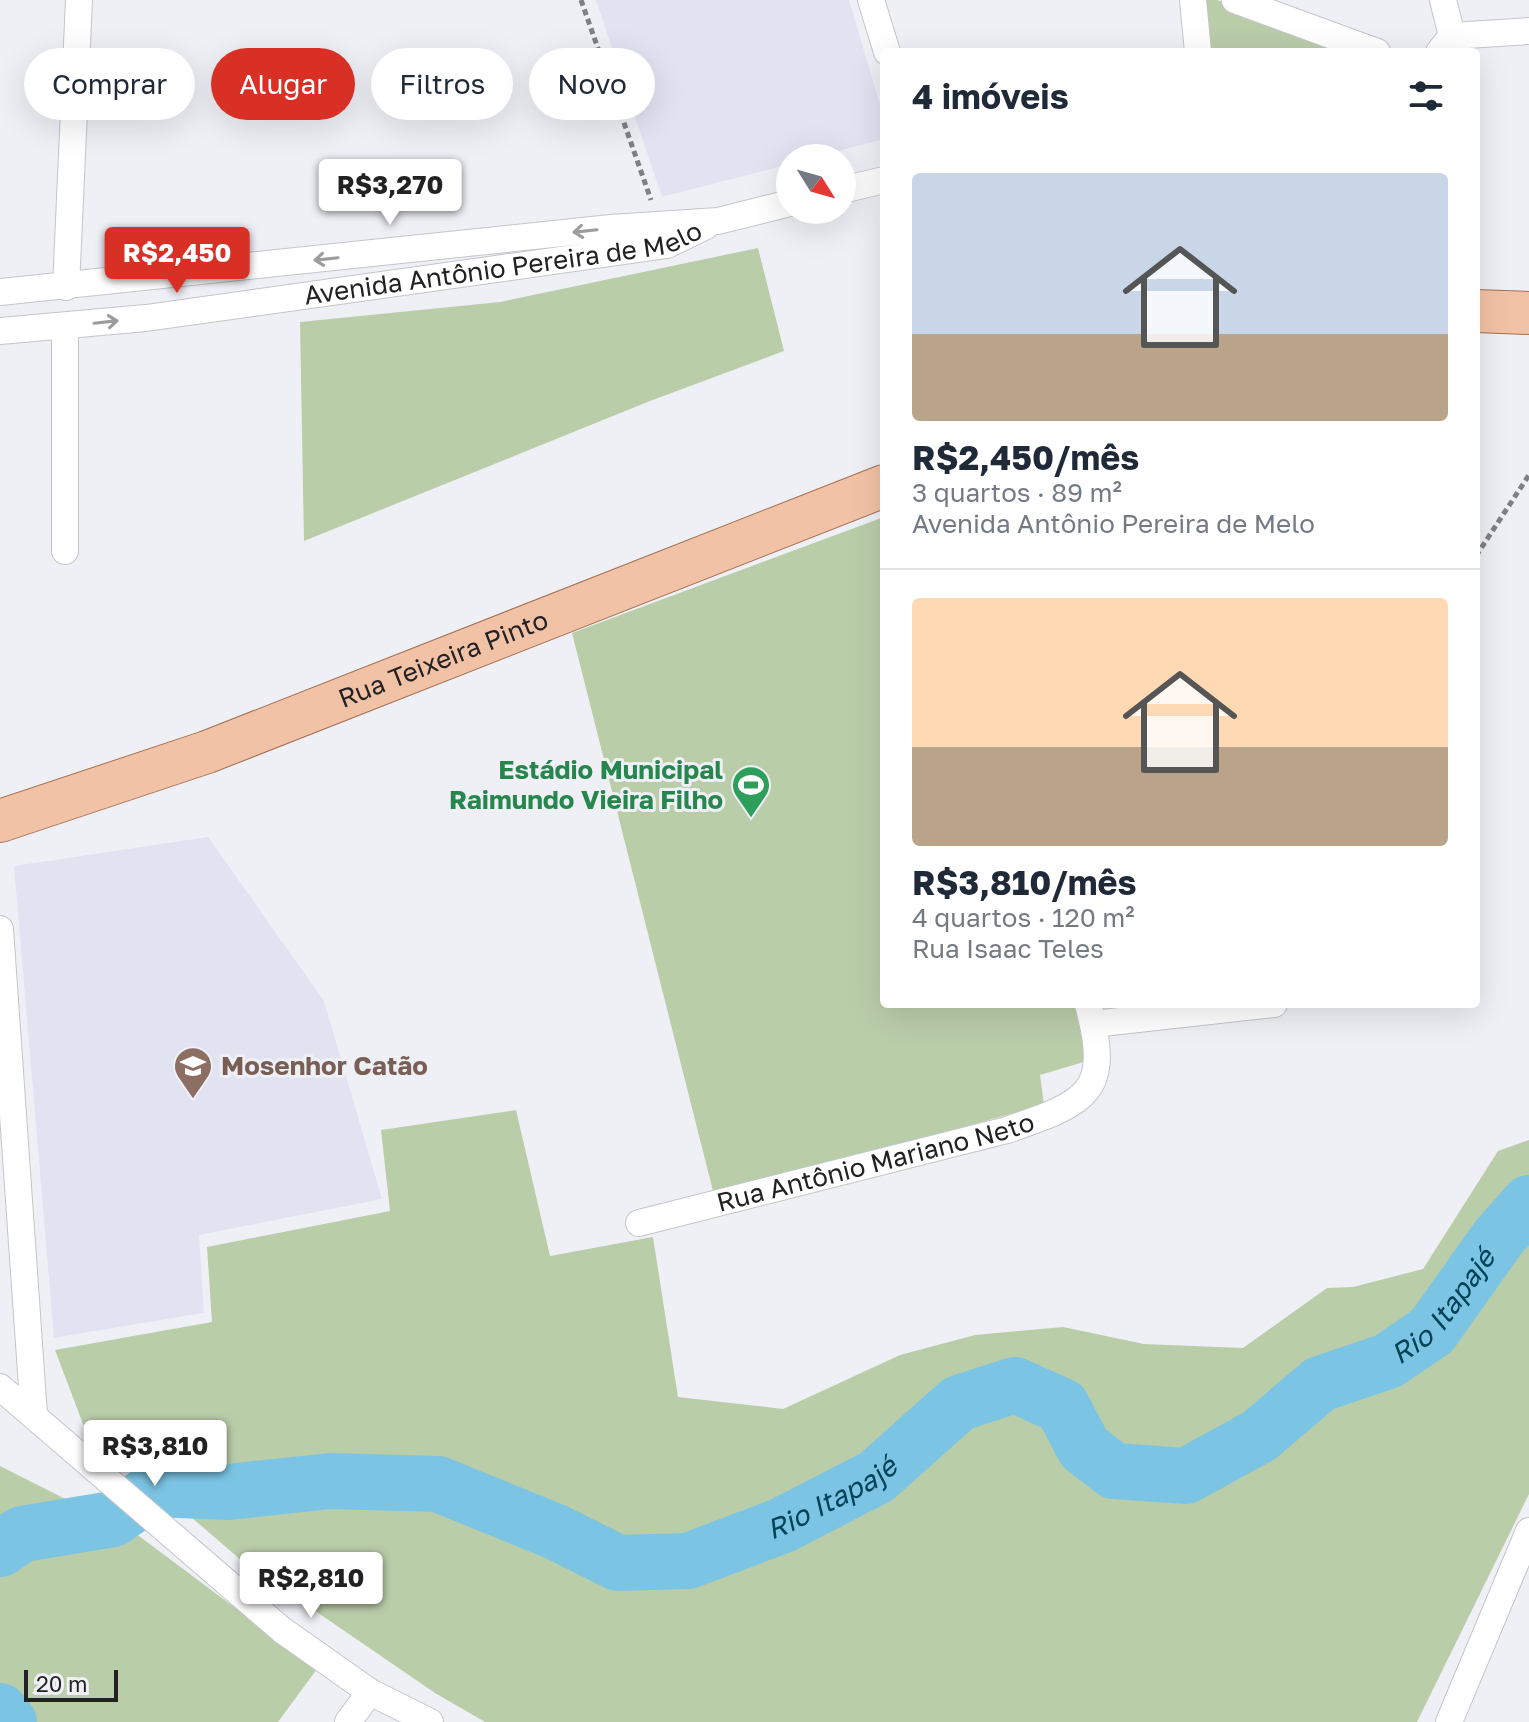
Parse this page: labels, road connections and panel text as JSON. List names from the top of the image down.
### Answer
{
  "streets": {
    "main road": ["Rua Teixeira Pinto"],
    "street": ["Avenida Antônio Pereira de Melo", "Rua Antônio Mariano Neto"]
  },
  "water": ["Rio Itapajé"],
  "places": {
    "sports": ["Estádio Municipal Raimundo Vieira Filho"],
    "school or university": ["Mosenhor Catão"]
  },
  "scale_bar": "20 m",
  "north": "bottom right",
  "page": {
    "chip": [
      "Comprar",
      "Alugar",
      "Filtros",
      "Novo"
    ],
    "heading": "4 imóveis",
    "list": [
      {
        "name": "R$2,450/mês",
        "note": "3 quartos · 89 m² · Avenida Antônio Pereira de Melo"
      },
      {
        "name": "R$3,810/mês",
        "note": "4 quartos · 120 m² · Rua Isaac Teles"
      }
    ],
    "price": [
      "R$3,270",
      "R$2,450",
      "R$3,810",
      "R$2,810"
    ],
    "scale": "20 m"
  }
}
